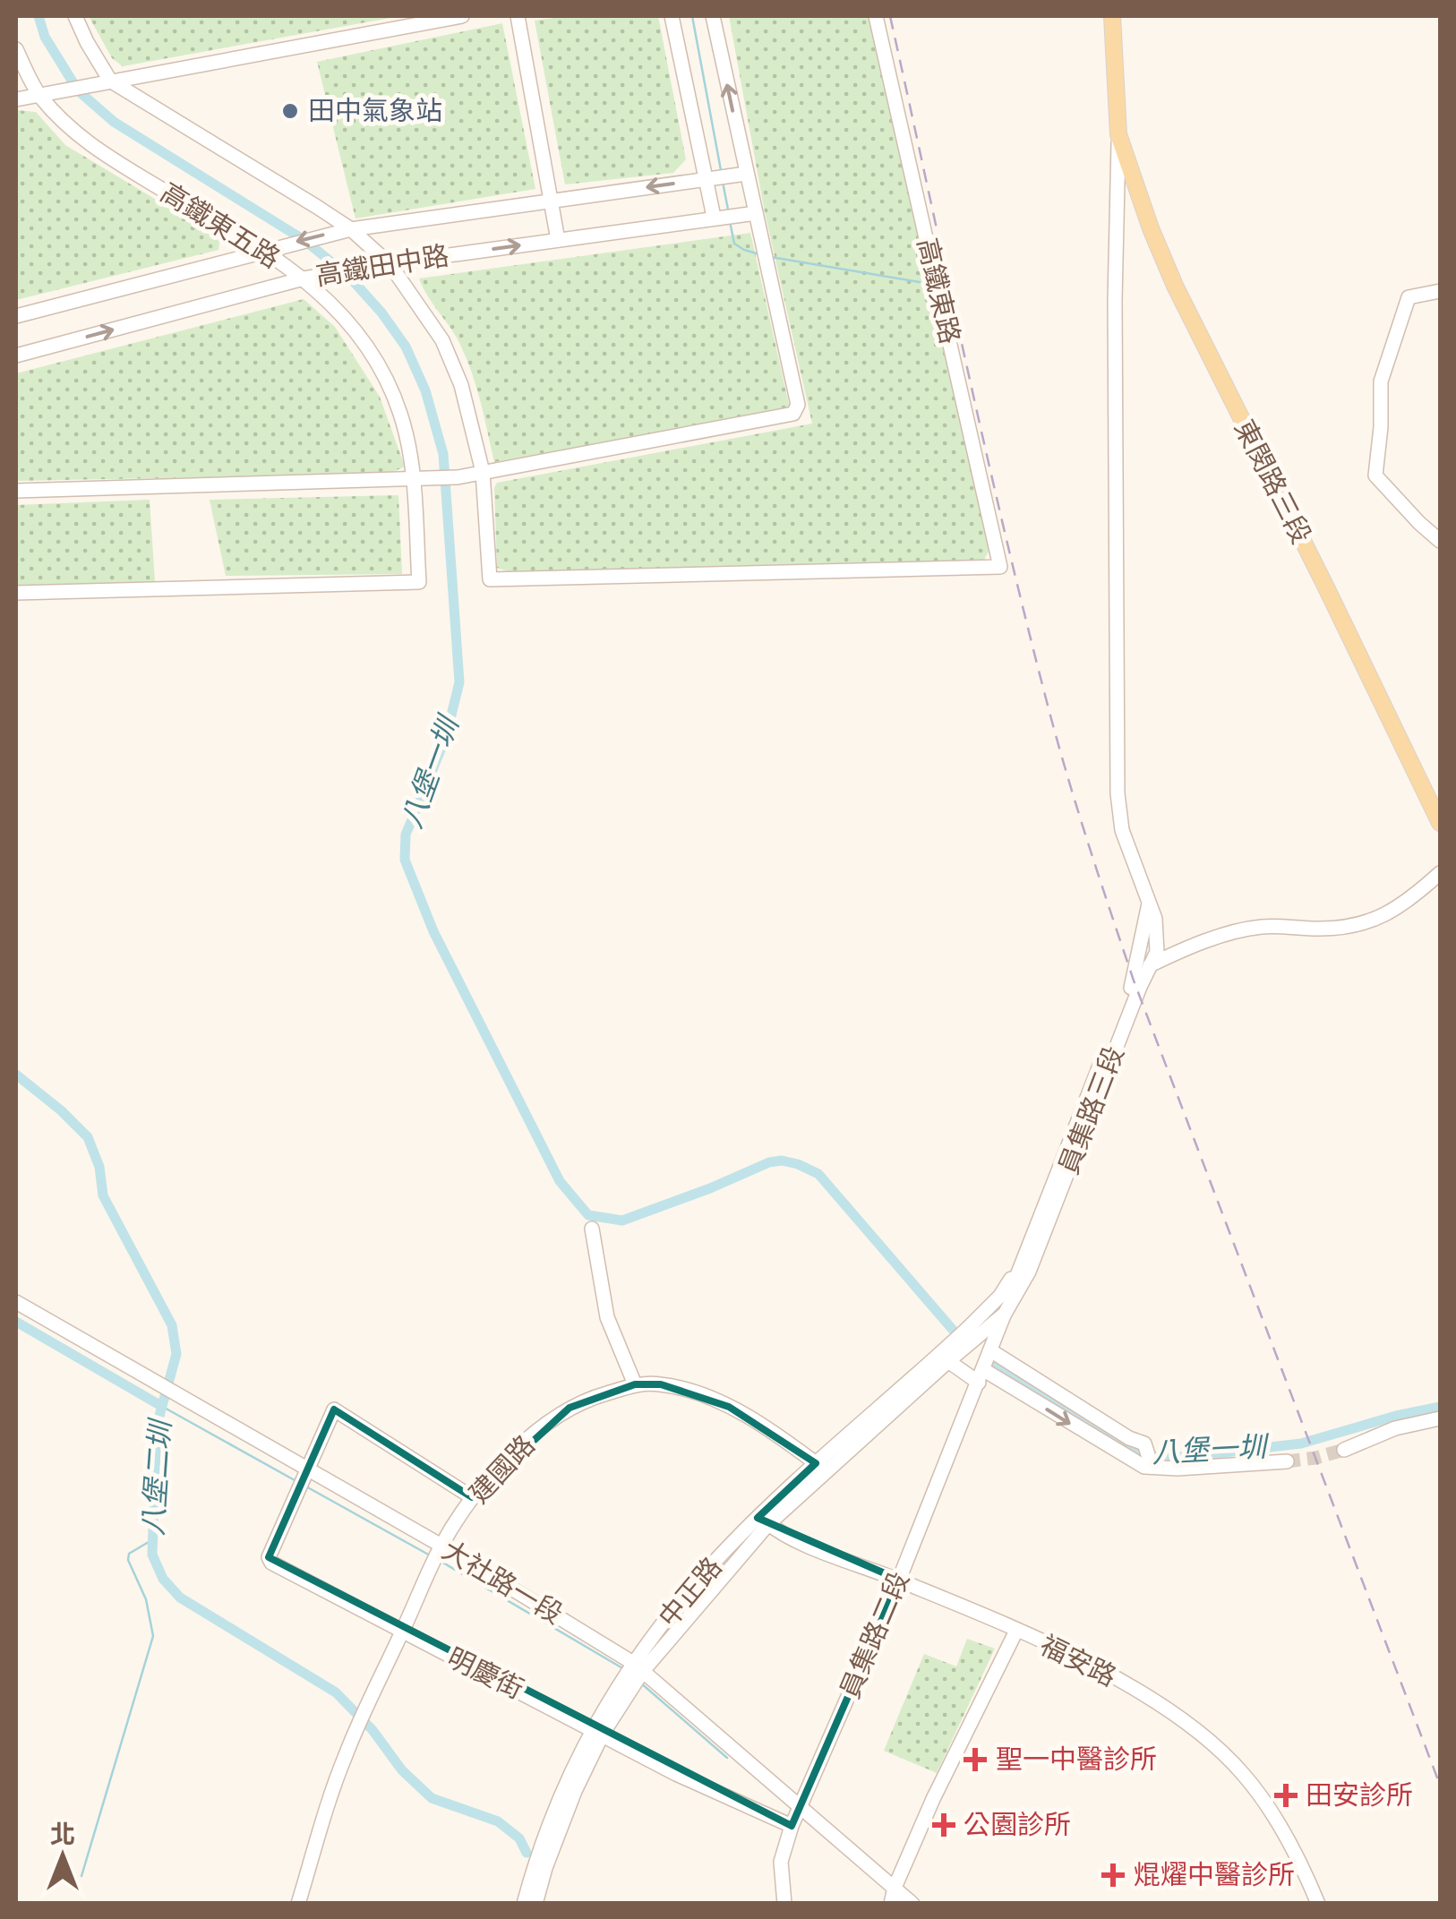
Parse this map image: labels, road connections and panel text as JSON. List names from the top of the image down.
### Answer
{
  "streets": {
    "main road": ["東閔路三段"],
    "street": [
      "高鐵東五路",
      "高鐵田中路",
      "高鐵東路",
      "員集路三段",
      "建國路",
      "大社路一段",
      "中正路",
      "員集路二段",
      "福安路",
      "明慶街"
    ]
  },
  "crossings": [
    ["高鐵東五路", "高鐵田中路"],
    ["東閔路三段", "員集路三段"],
    ["建國路", "大社路一段"],
    ["建國路", "中正路"],
    ["建國路", "明慶街"],
    ["大社路一段", "中正路"],
    ["大社路一段", "員集路二段"],
    ["大社路一段", "明慶街"],
    ["中正路", "福安路"],
    ["中正路", "明慶街"],
    ["員集路二段", "福安路"],
    ["員集路二段", "明慶街"]
  ],
  "water": ["八堡一圳", "八堡二圳"],
  "places": {
    "other": ["田中氣象站"],
    "health": [
      "聖一中醫診所",
      "田安診所",
      "公園診所",
      "焜燿中醫診所"
    ]
  },
  "north": "top"
}
